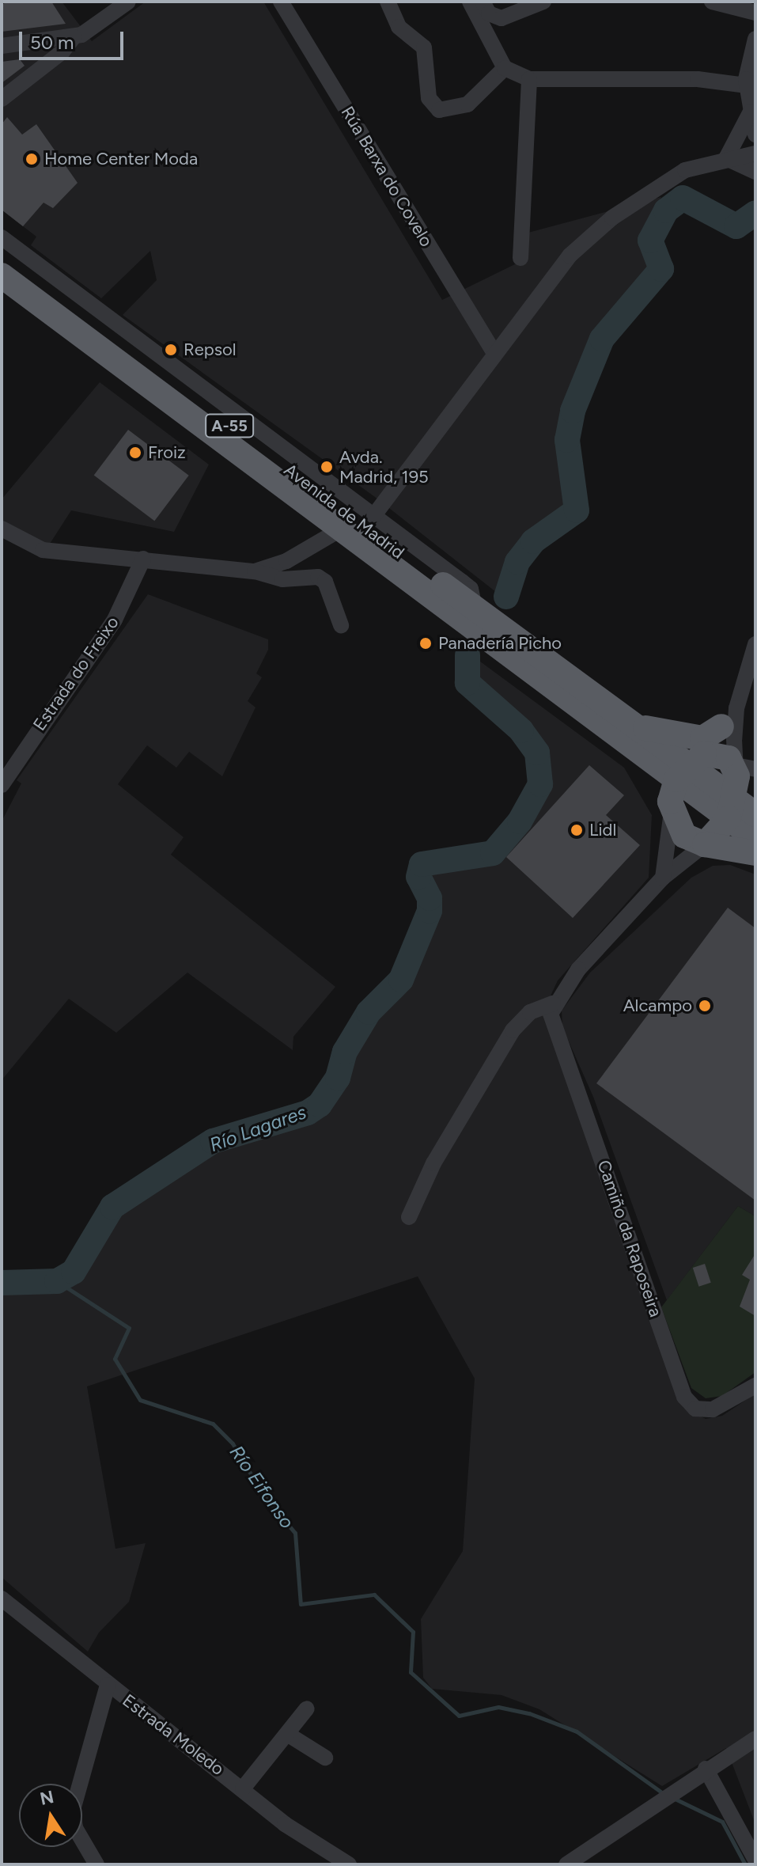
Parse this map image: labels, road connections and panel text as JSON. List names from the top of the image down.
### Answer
{
  "streets": {
    "highway": ["A-55", "Avenida de Madrid"],
    "street": [
      "Rúa Barxa do Covelo",
      "Estrada do Freixo",
      "Camiño da Raposeira",
      "Estrada Moledo"
    ]
  },
  "water": ["Río Lagares", "Río Eifonso"],
  "places": [
    "Home Center Moda",
    "Repsol",
    "Froiz",
    "Avda. Madrid, 195",
    "Panadería Picho",
    "Lidl",
    "Alcampo"
  ],
  "scale_bar": "50 m",
  "north": "top"
}
